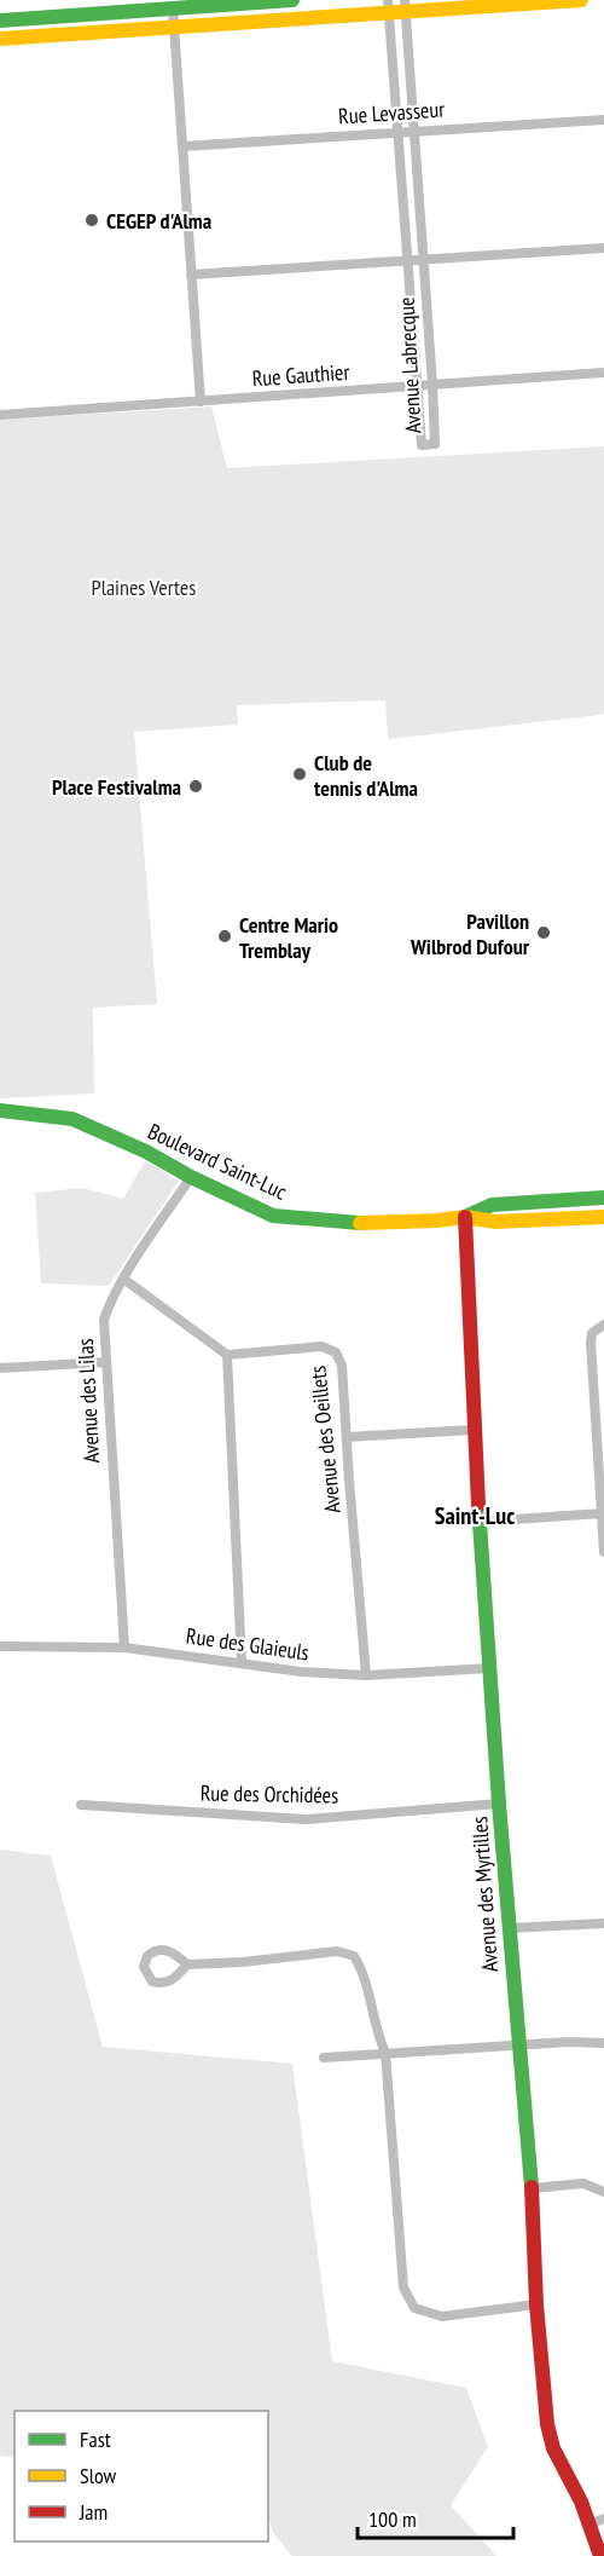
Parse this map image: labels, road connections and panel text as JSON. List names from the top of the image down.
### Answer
{
  "streets": {
    "street": [
      "Rue Levasseur",
      "Avenue Labrecque",
      "Rue Gauthier",
      "Boulevard Saint-Luc",
      "Avenue des Lilas",
      "Avenue des Oeillets",
      "Rue des Glaieuls",
      "Rue des Orchidées",
      "Avenue des Myrtilles"
    ]
  },
  "crossings": [
    ["Rue Levasseur", "Avenue Labrecque"],
    ["Avenue Labrecque", "Rue Gauthier"],
    ["Boulevard Saint-Luc", "Avenue des Lilas"],
    ["Boulevard Saint-Luc", "Avenue des Myrtilles"],
    ["Avenue des Lilas", "Rue des Glaieuls"],
    ["Avenue des Oeillets", "Rue des Glaieuls"],
    ["Rue des Glaieuls", "Avenue des Myrtilles"],
    ["Rue des Orchidées", "Avenue des Myrtilles"]
  ],
  "districts": ["Saint-Luc"],
  "parks": ["Plaines Vertes"],
  "places": [
    "CEGEP d'Alma",
    "Club de tennis d'Alma",
    "Place Festivalma",
    "Pavillon Wilbrod Dufour",
    "Centre Mario Tremblay"
  ],
  "legend": ["Fast", "Slow", "Jam"],
  "scale_bar": "100 m"
}
